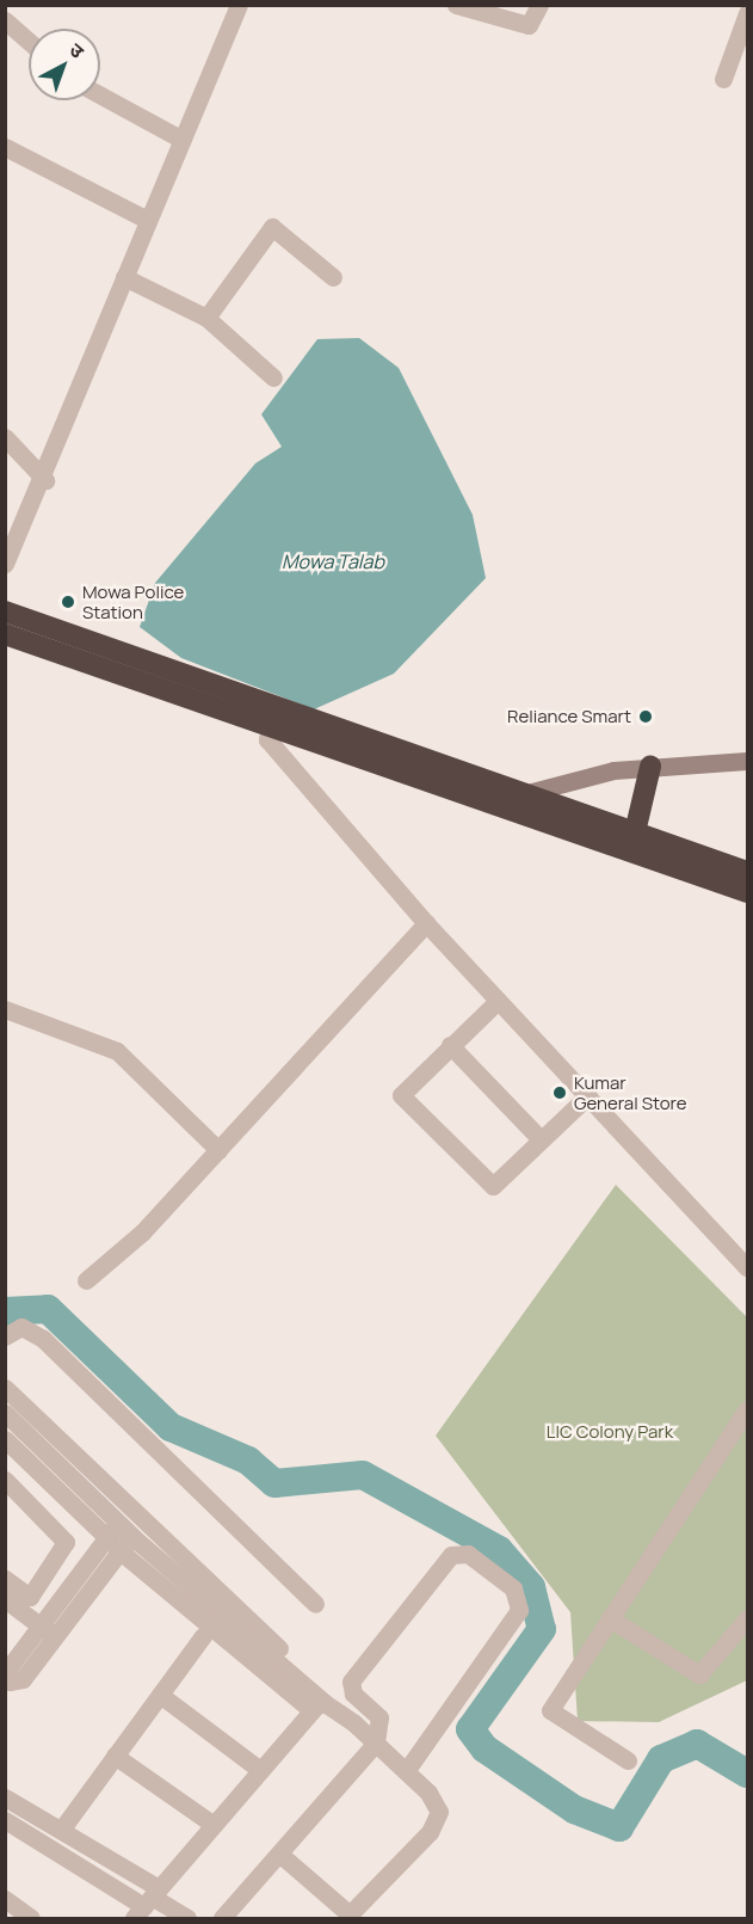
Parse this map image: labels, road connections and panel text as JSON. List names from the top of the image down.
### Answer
{
  "water": ["Mowa Talab"],
  "parks": ["LIC Colony Park"],
  "places": ["Mowa Police Station", "Reliance Smart", "Kumar General Store"],
  "north": "top right"
}
